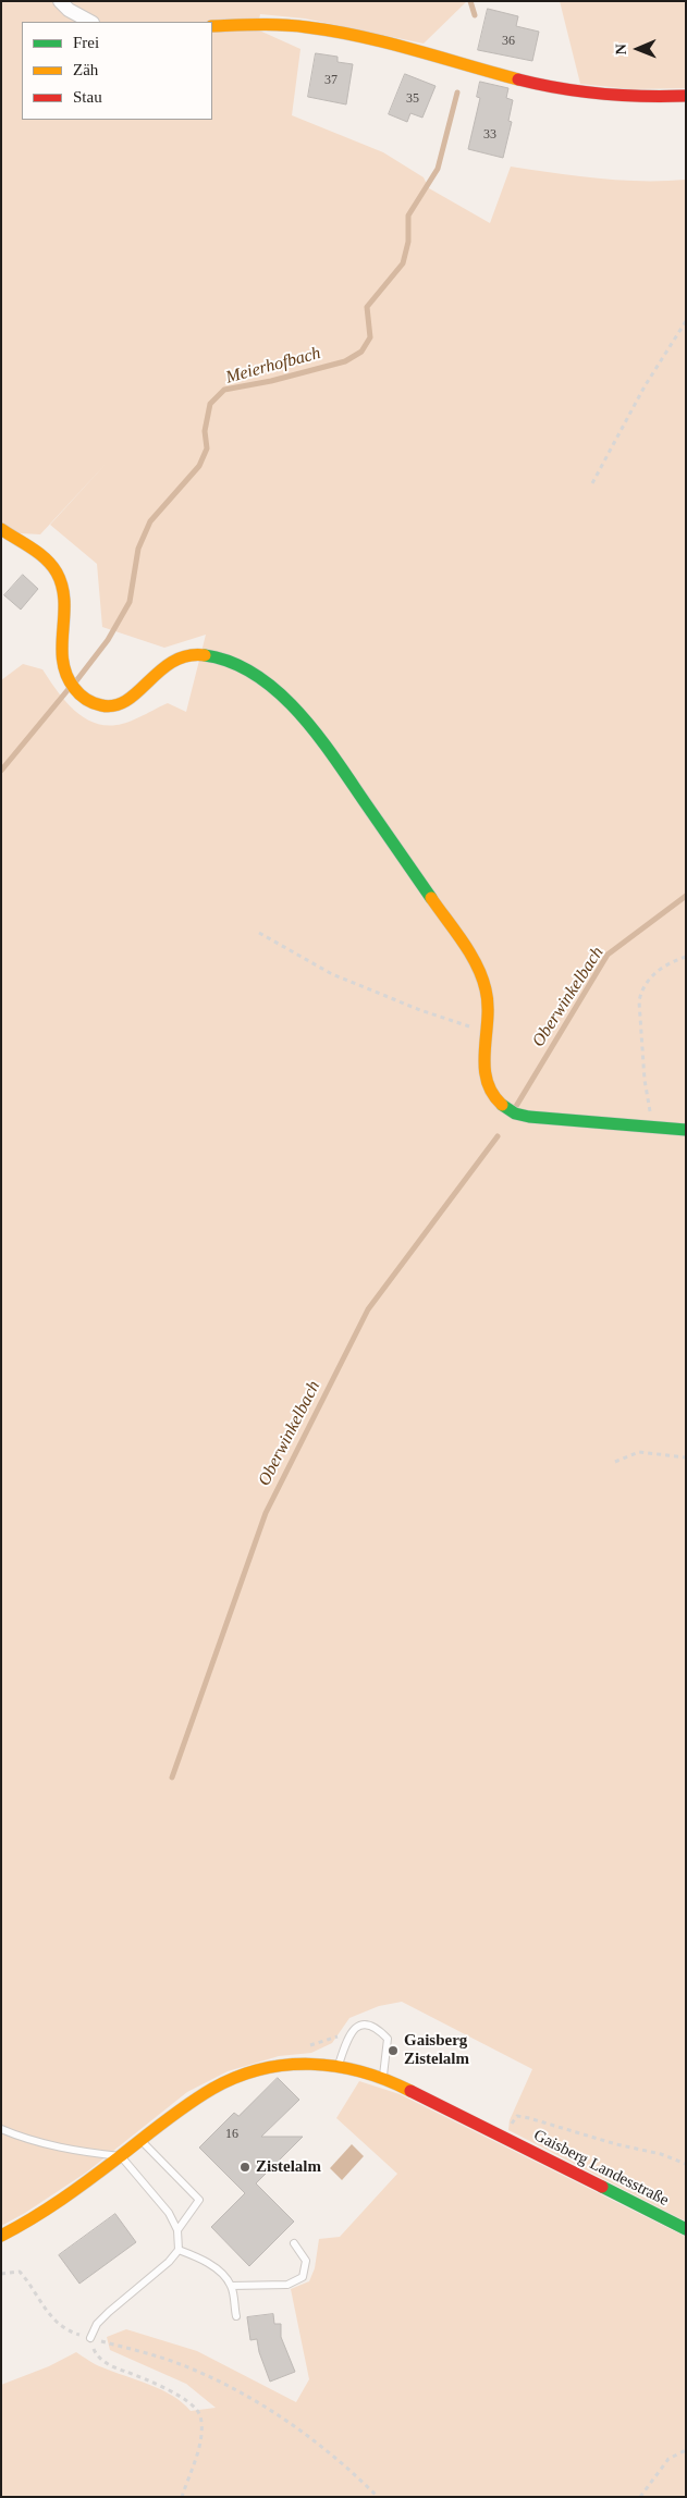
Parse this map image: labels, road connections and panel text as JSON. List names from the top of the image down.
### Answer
{
  "streets": {
    "street": ["Gaisberg Landesstraße"]
  },
  "water": ["Meierhofbach", "Oberwinkelbach"],
  "places": ["Gaisberg Zistelalm", "Zistelalm"],
  "house_numbers": [
    "36",
    "37",
    "35",
    "33",
    "16"
  ],
  "legend": ["Frei", "Zäh", "Stau"],
  "north": "left"
}
